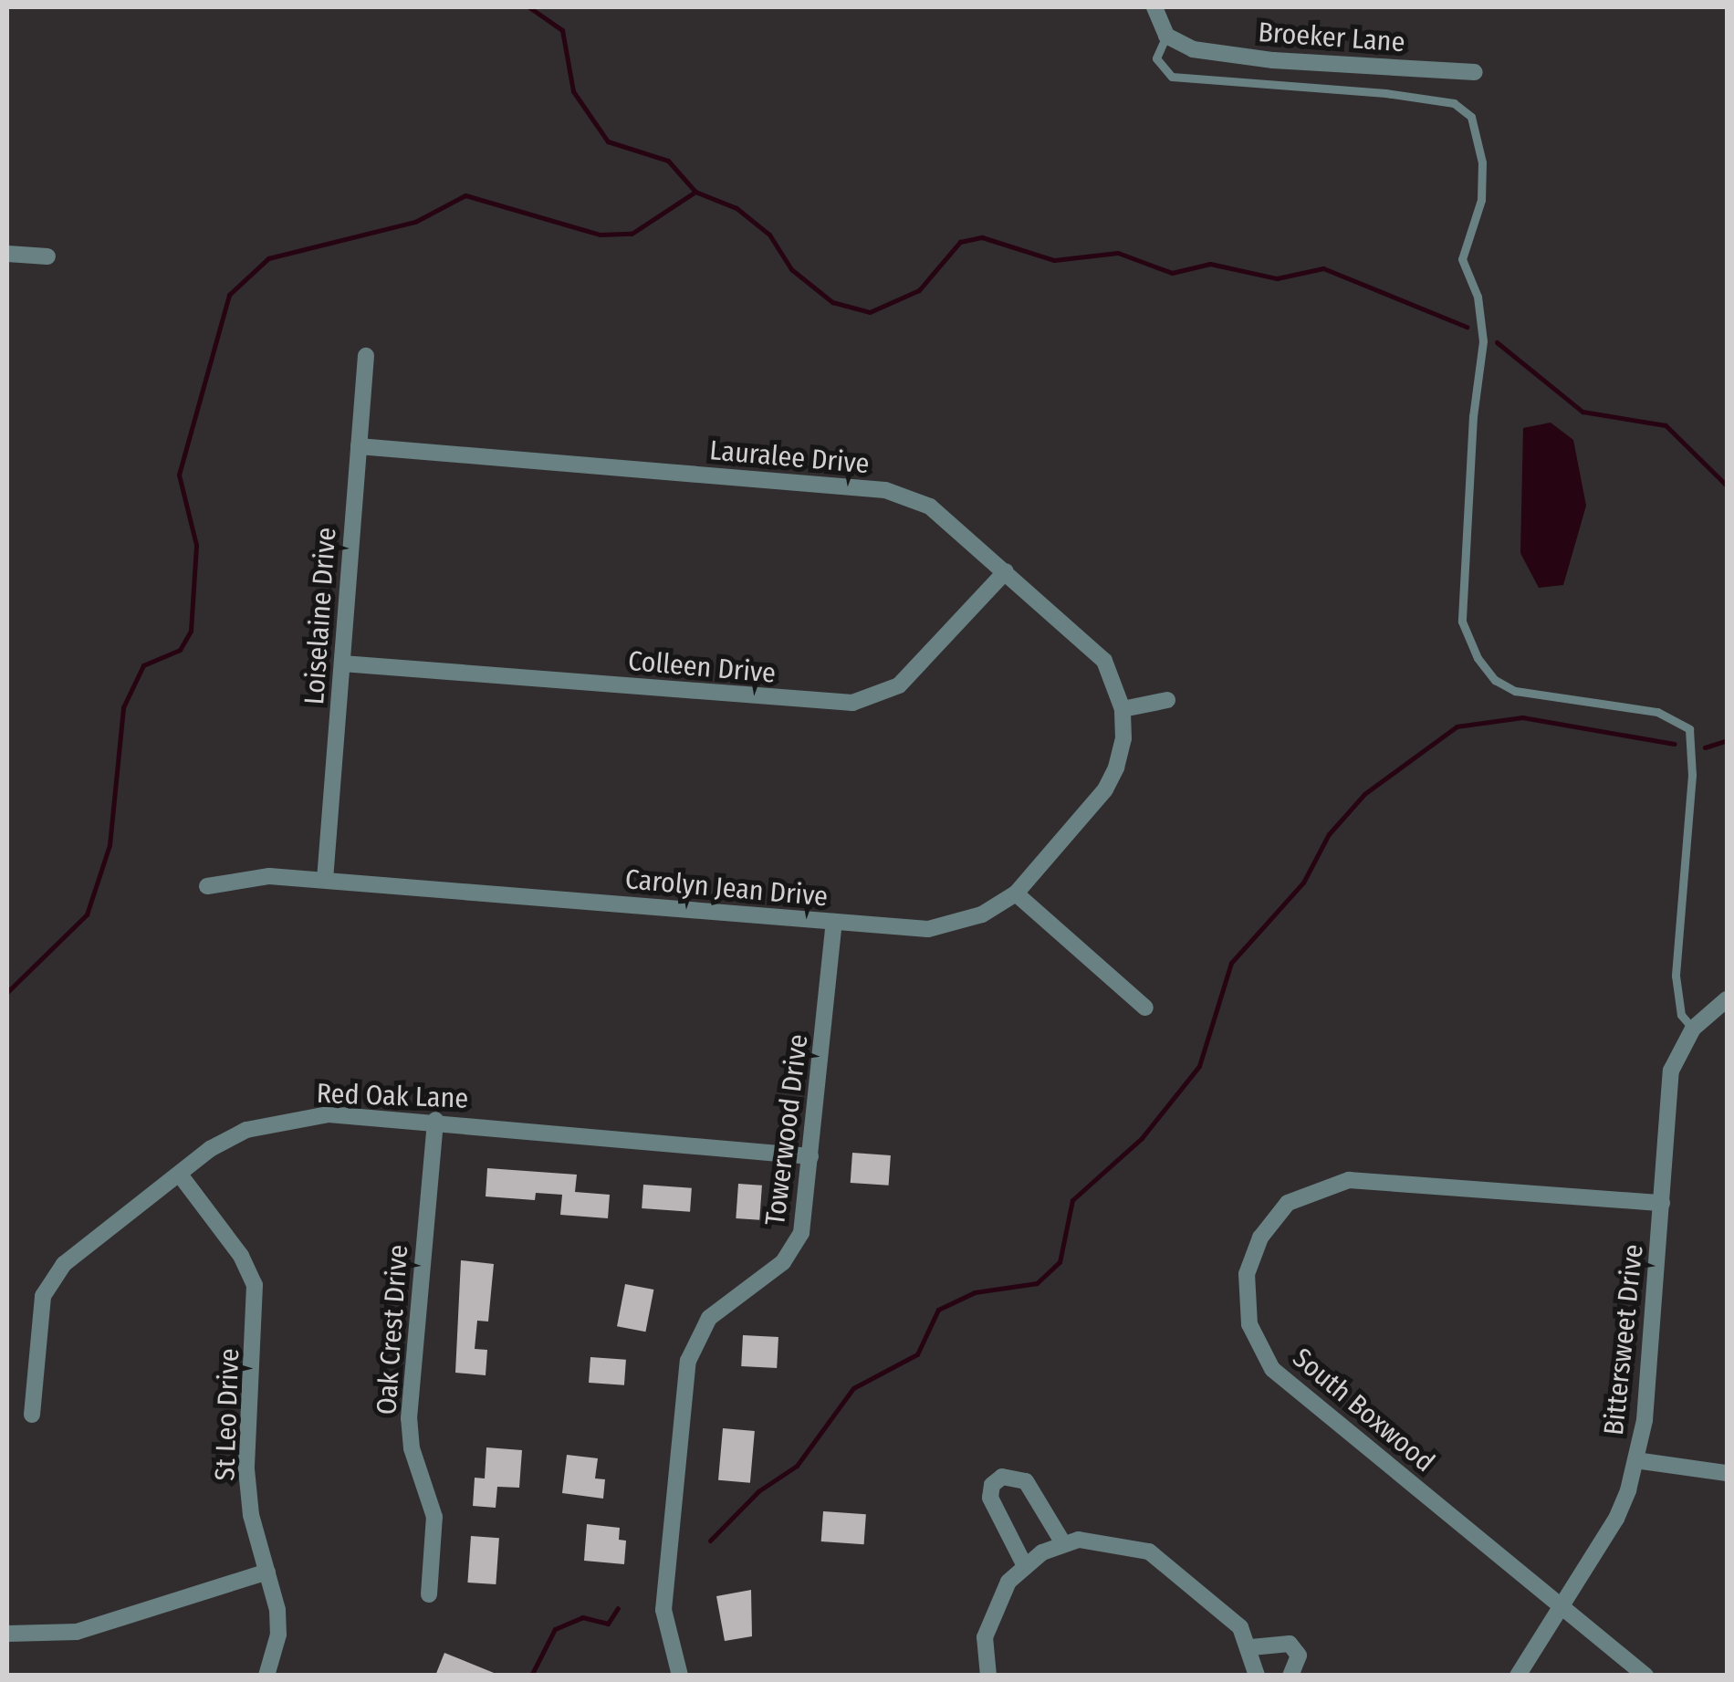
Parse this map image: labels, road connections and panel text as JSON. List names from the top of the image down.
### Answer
{
  "streets": {
    "street": [
      "Broeker Lane",
      "Lauralee Drive",
      "Loiselaine Drive",
      "Colleen Drive",
      "Carolyn Jean Drive",
      "Red Oak Lane",
      "Towerwood Drive",
      "Oak Crest Drive",
      "Bittersweet Drive",
      "South Boxwood",
      "St Leo Drive"
    ]
  },
  "crossings": [
    ["Lauralee Drive", "Loiselaine Drive"],
    ["Lauralee Drive", "Colleen Drive"],
    ["Lauralee Drive", "Carolyn Jean Drive"],
    ["Loiselaine Drive", "Colleen Drive"],
    ["Loiselaine Drive", "Carolyn Jean Drive"],
    ["Carolyn Jean Drive", "Towerwood Drive"],
    ["Red Oak Lane", "Towerwood Drive"],
    ["Red Oak Lane", "Oak Crest Drive"],
    ["Red Oak Lane", "St Leo Drive"],
    ["Bittersweet Drive", "South Boxwood"]
  ]
}
